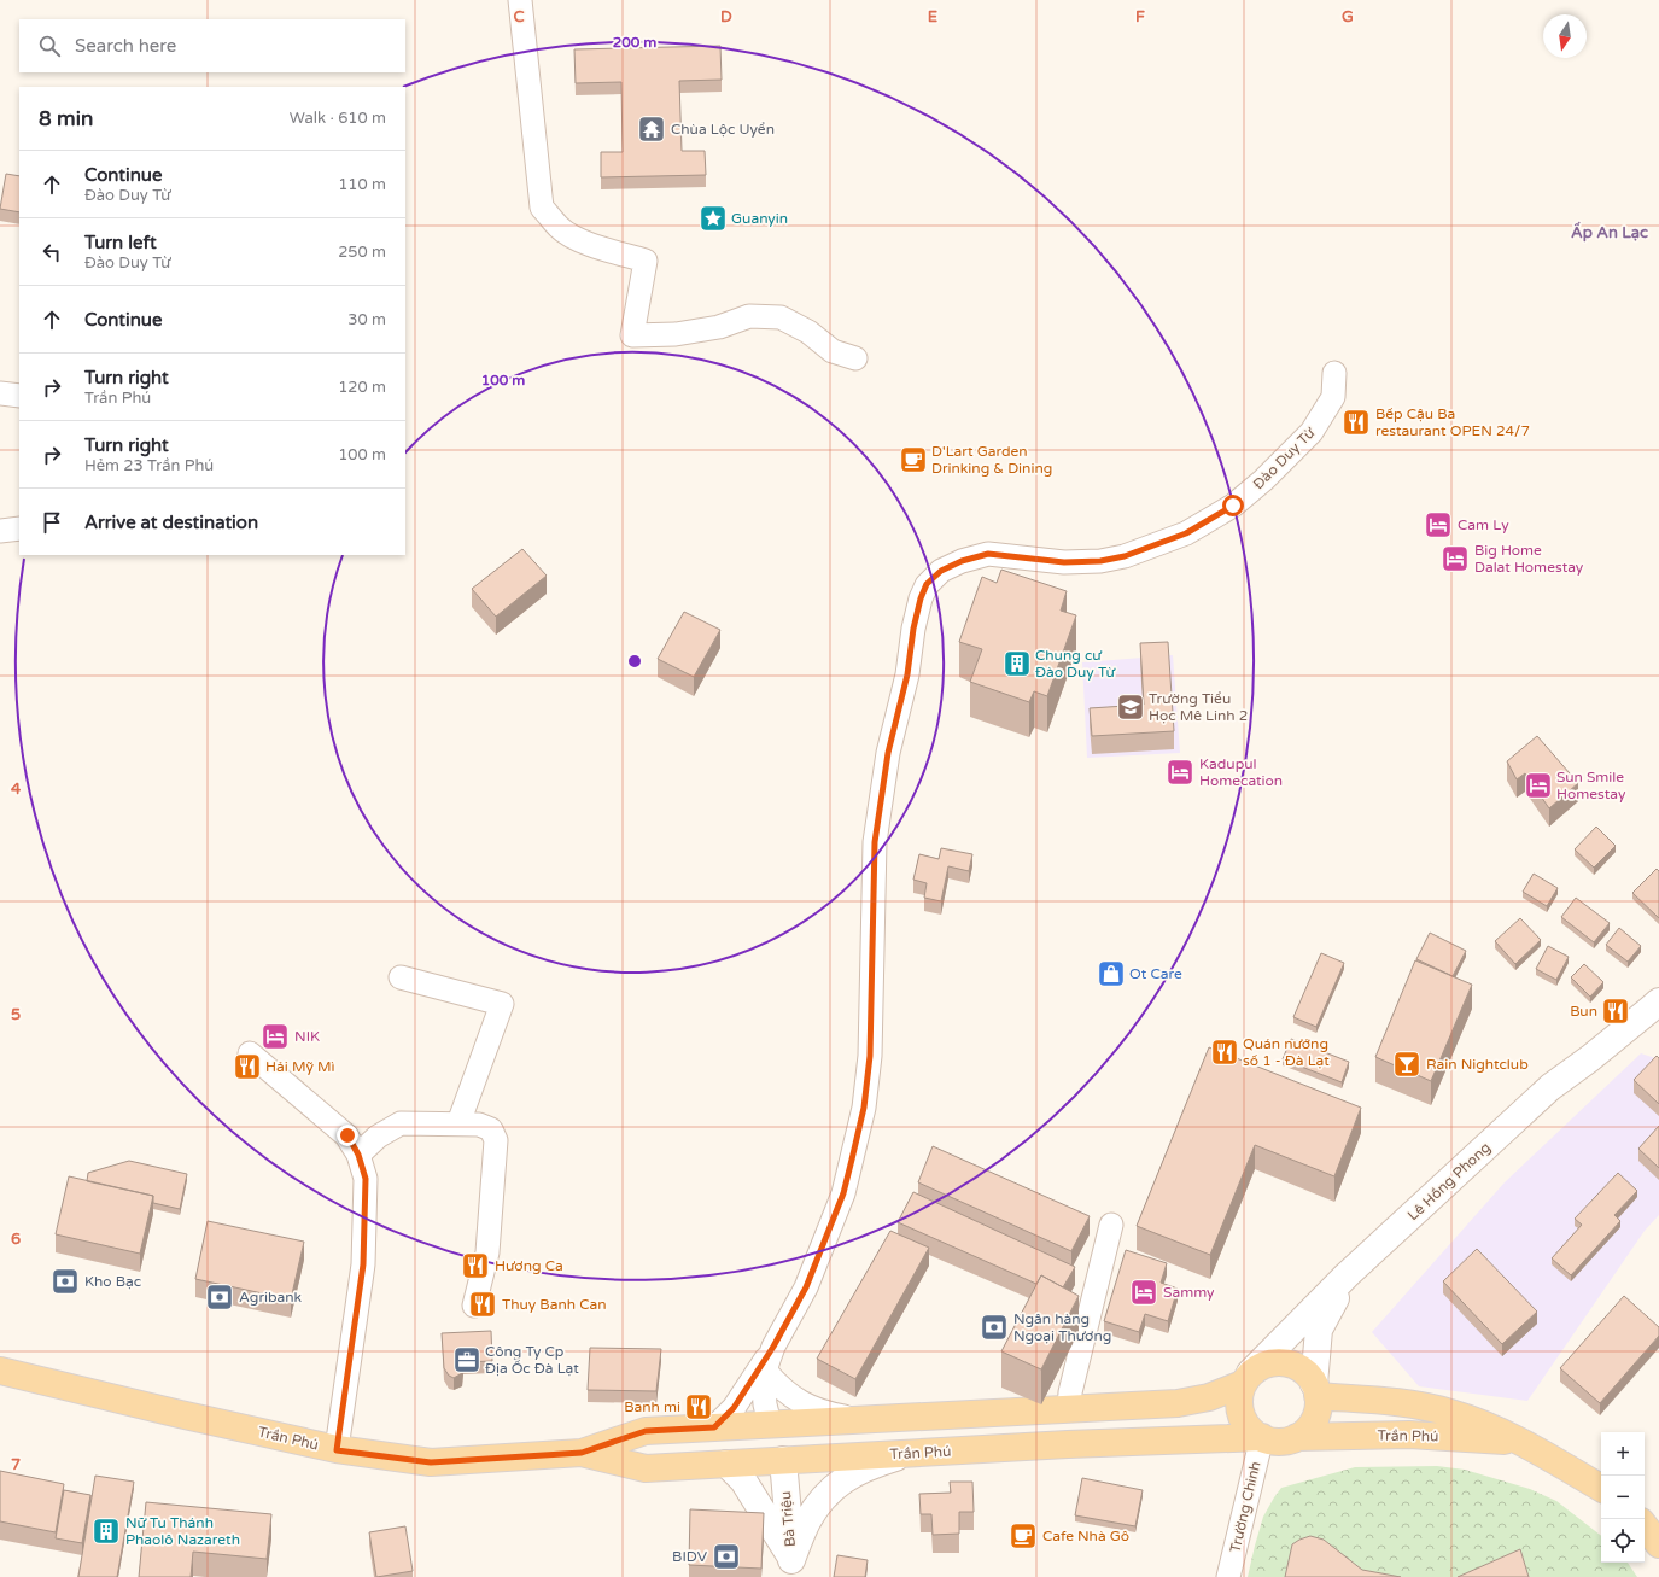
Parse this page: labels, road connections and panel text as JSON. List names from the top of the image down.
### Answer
{
  "streets": {
    "main road": ["Trần Phú"],
    "street": [
      "Đào Duy Từ",
      "Lê Hồng Phong",
      "Trường Chinh",
      "Bà Triệu"
    ]
  },
  "crossings": [
    ["Đào Duy Từ", "Trần Phú"],
    ["Lê Hồng Phong", "Trần Phú"],
    ["Lê Hồng Phong", "Trường Chinh"],
    ["Trần Phú", "Trường Chinh"],
    ["Trần Phú", "Bà Triệu"]
  ],
  "districts": ["Ấp An Lạc"],
  "places": {
    "temple": ["Chùa Lộc Uyển"],
    "place": ["Guanyin"],
    "restaurant": [
      "Bếp Cậu Ba restaurant OPEN 24/7",
      "Bun",
      "Quán nướng số 1 - Đà Lạt",
      "Hải Mỹ Mì",
      "Hương Ca",
      "Thuy Banh Can",
      "Banh mi"
    ],
    "cafe": ["D'Lart Garden Drinking & Dining", "Cafe Nhà Gô"],
    "hotel": [
      "Cam Ly",
      "Big Home Dalat Homestay",
      "Kadupul Homecation",
      "Sun Smile Homestay",
      "NIK",
      "Sammy"
    ],
    "building": ["Chung cư Đào Duy Từ", "Nữ Tu Thánh Phaolô Nazareth"],
    "school or university": ["Trường Tiểu Học Mê Linh 2"],
    "shop": ["Ot Care"],
    "bar": ["Rain Nightclub"],
    "bank": [
      "Kho Bạc",
      "Agribank",
      "Ngân hàng Ngoại Thương",
      "BIDV"
    ],
    "office": ["Công Ty Cp Địa Ốc Đà Lạt"]
  },
  "north": "bottom",
  "page": {
    "search": "Search here",
    "heading": ["8 min", "Walk · 610 m"],
    "list": [
      ["Continue", "Đào Duy Từ", "110 m"],
      ["Turn left", "Đào Duy Từ", "250 m"],
      ["Continue", "30 m"],
      ["Turn right", "Trần Phú", "120 m"],
      ["Turn right", "Hẻm 23 Trần Phú", "100 m"],
      "Arrive at destination"
    ],
    "map_buttons": ["+", "−"]
  },
  "grid": {
    "columns": [
      "C",
      "D",
      "E",
      "F",
      "G"
    ],
    "rows": [
      "4",
      "5",
      "6",
      "7"
    ]
  },
  "rings": ["200 m", "100 m"]
}
